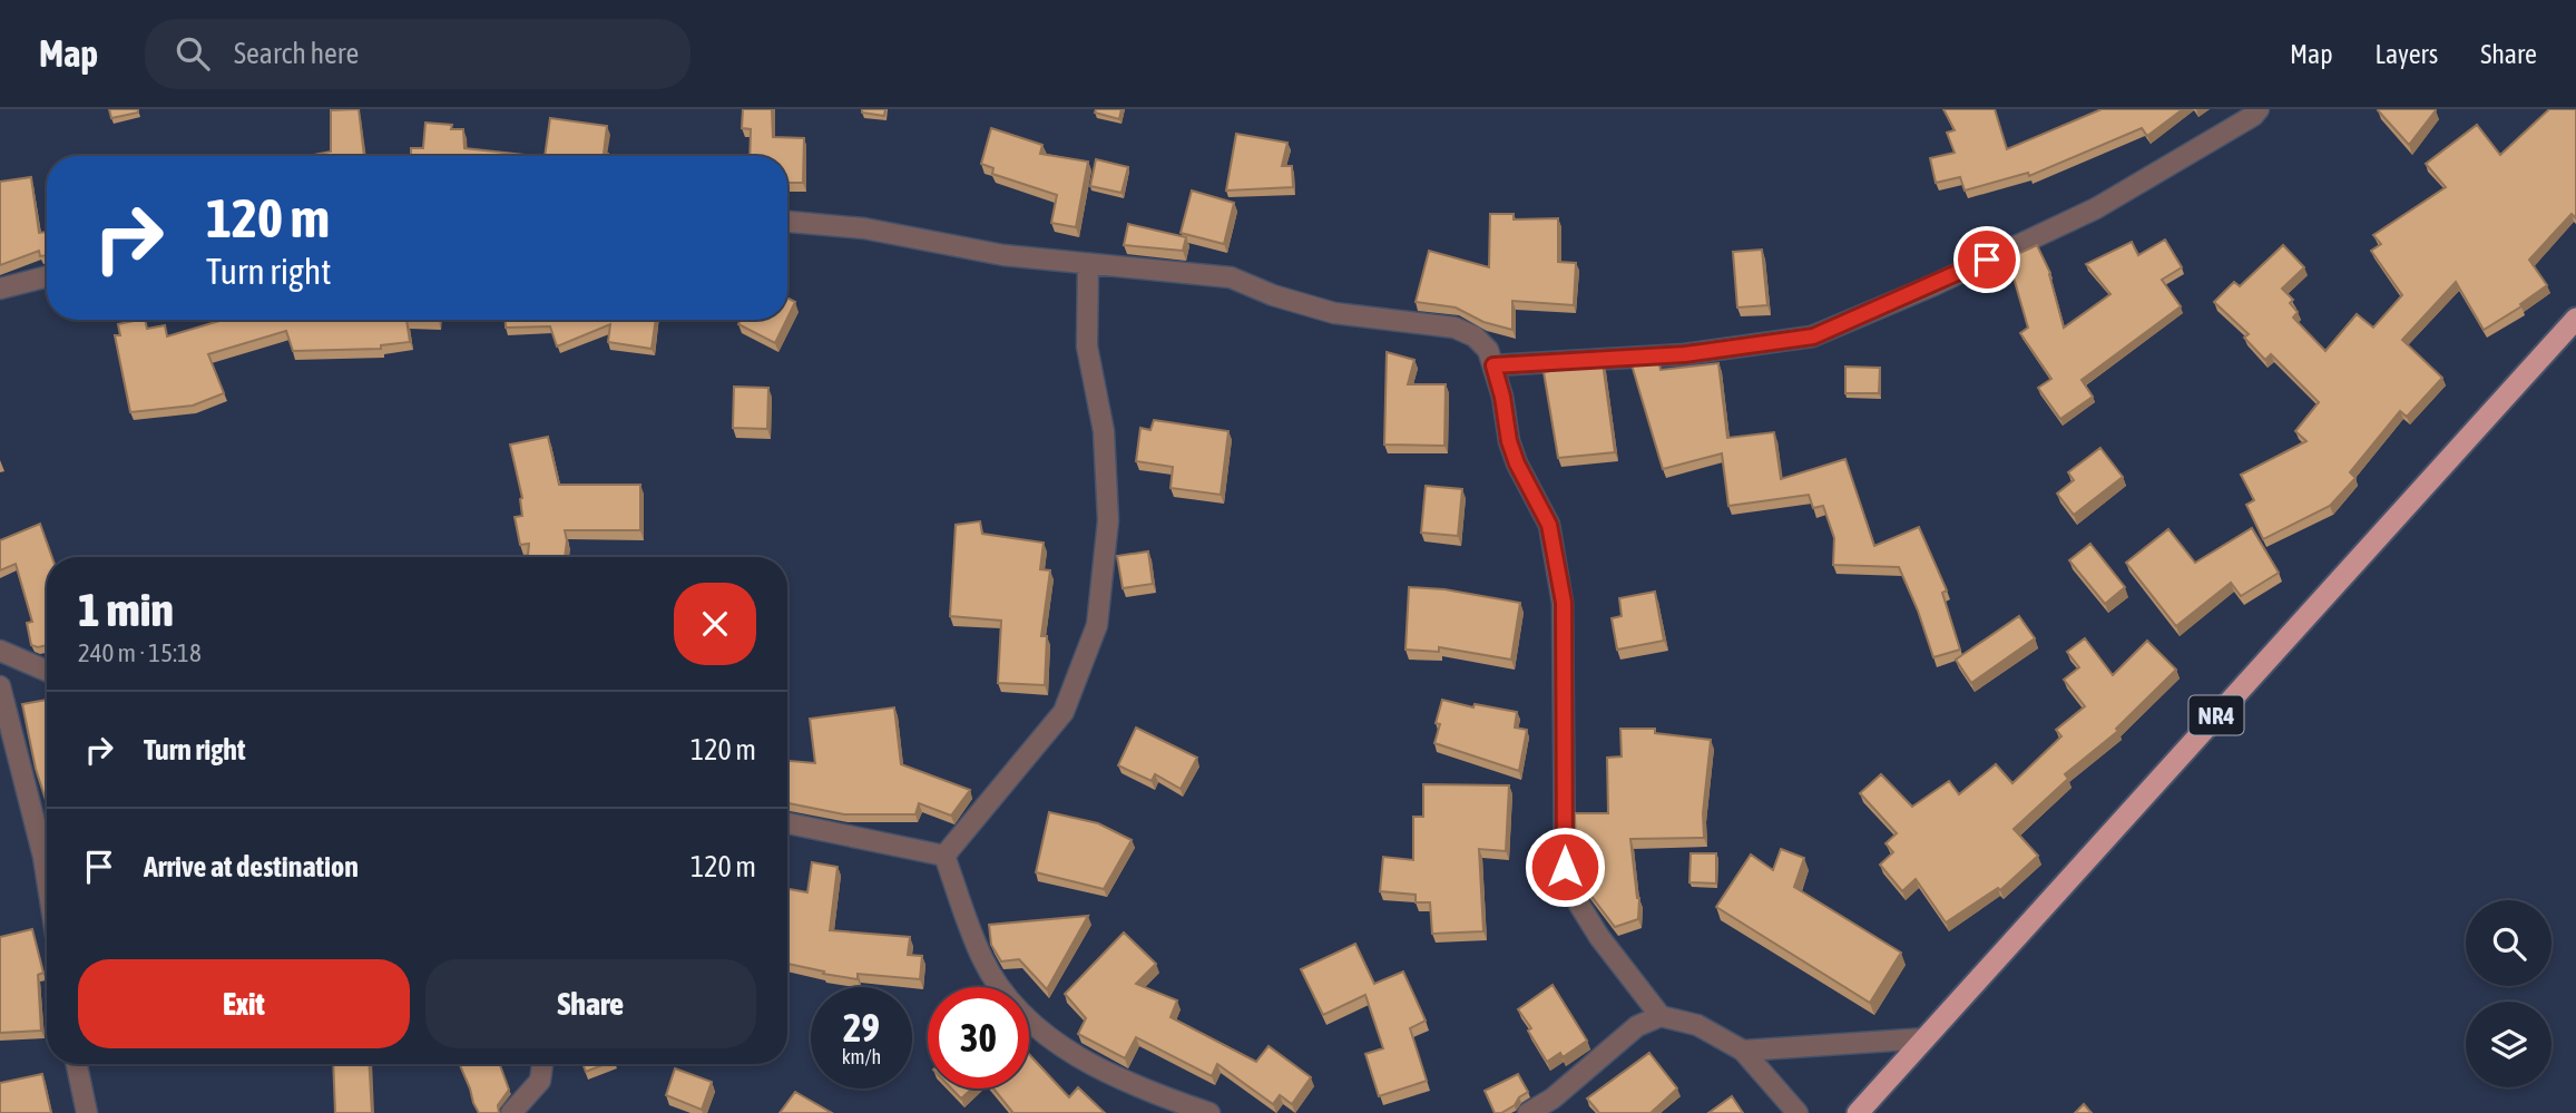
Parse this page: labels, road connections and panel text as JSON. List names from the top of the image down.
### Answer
{
  "streets": {
    "highway": ["NR4"]
  },
  "page": {
    "header": "Map",
    "search": "Search here",
    "nav": ["Map", "Layers", "Share"],
    "turn": ["120 m", "Turn right"],
    "heading": ["1 min", "240 m · 15:18"],
    "list": [
      {
        "name": "Turn right",
        "value": "120 m"
      },
      {
        "name": "Arrive at destination",
        "value": "120 m"
      }
    ],
    "buttons": ["Exit", "Share"],
    "speed": "29 km/h",
    "limit": "30"
  }
}
